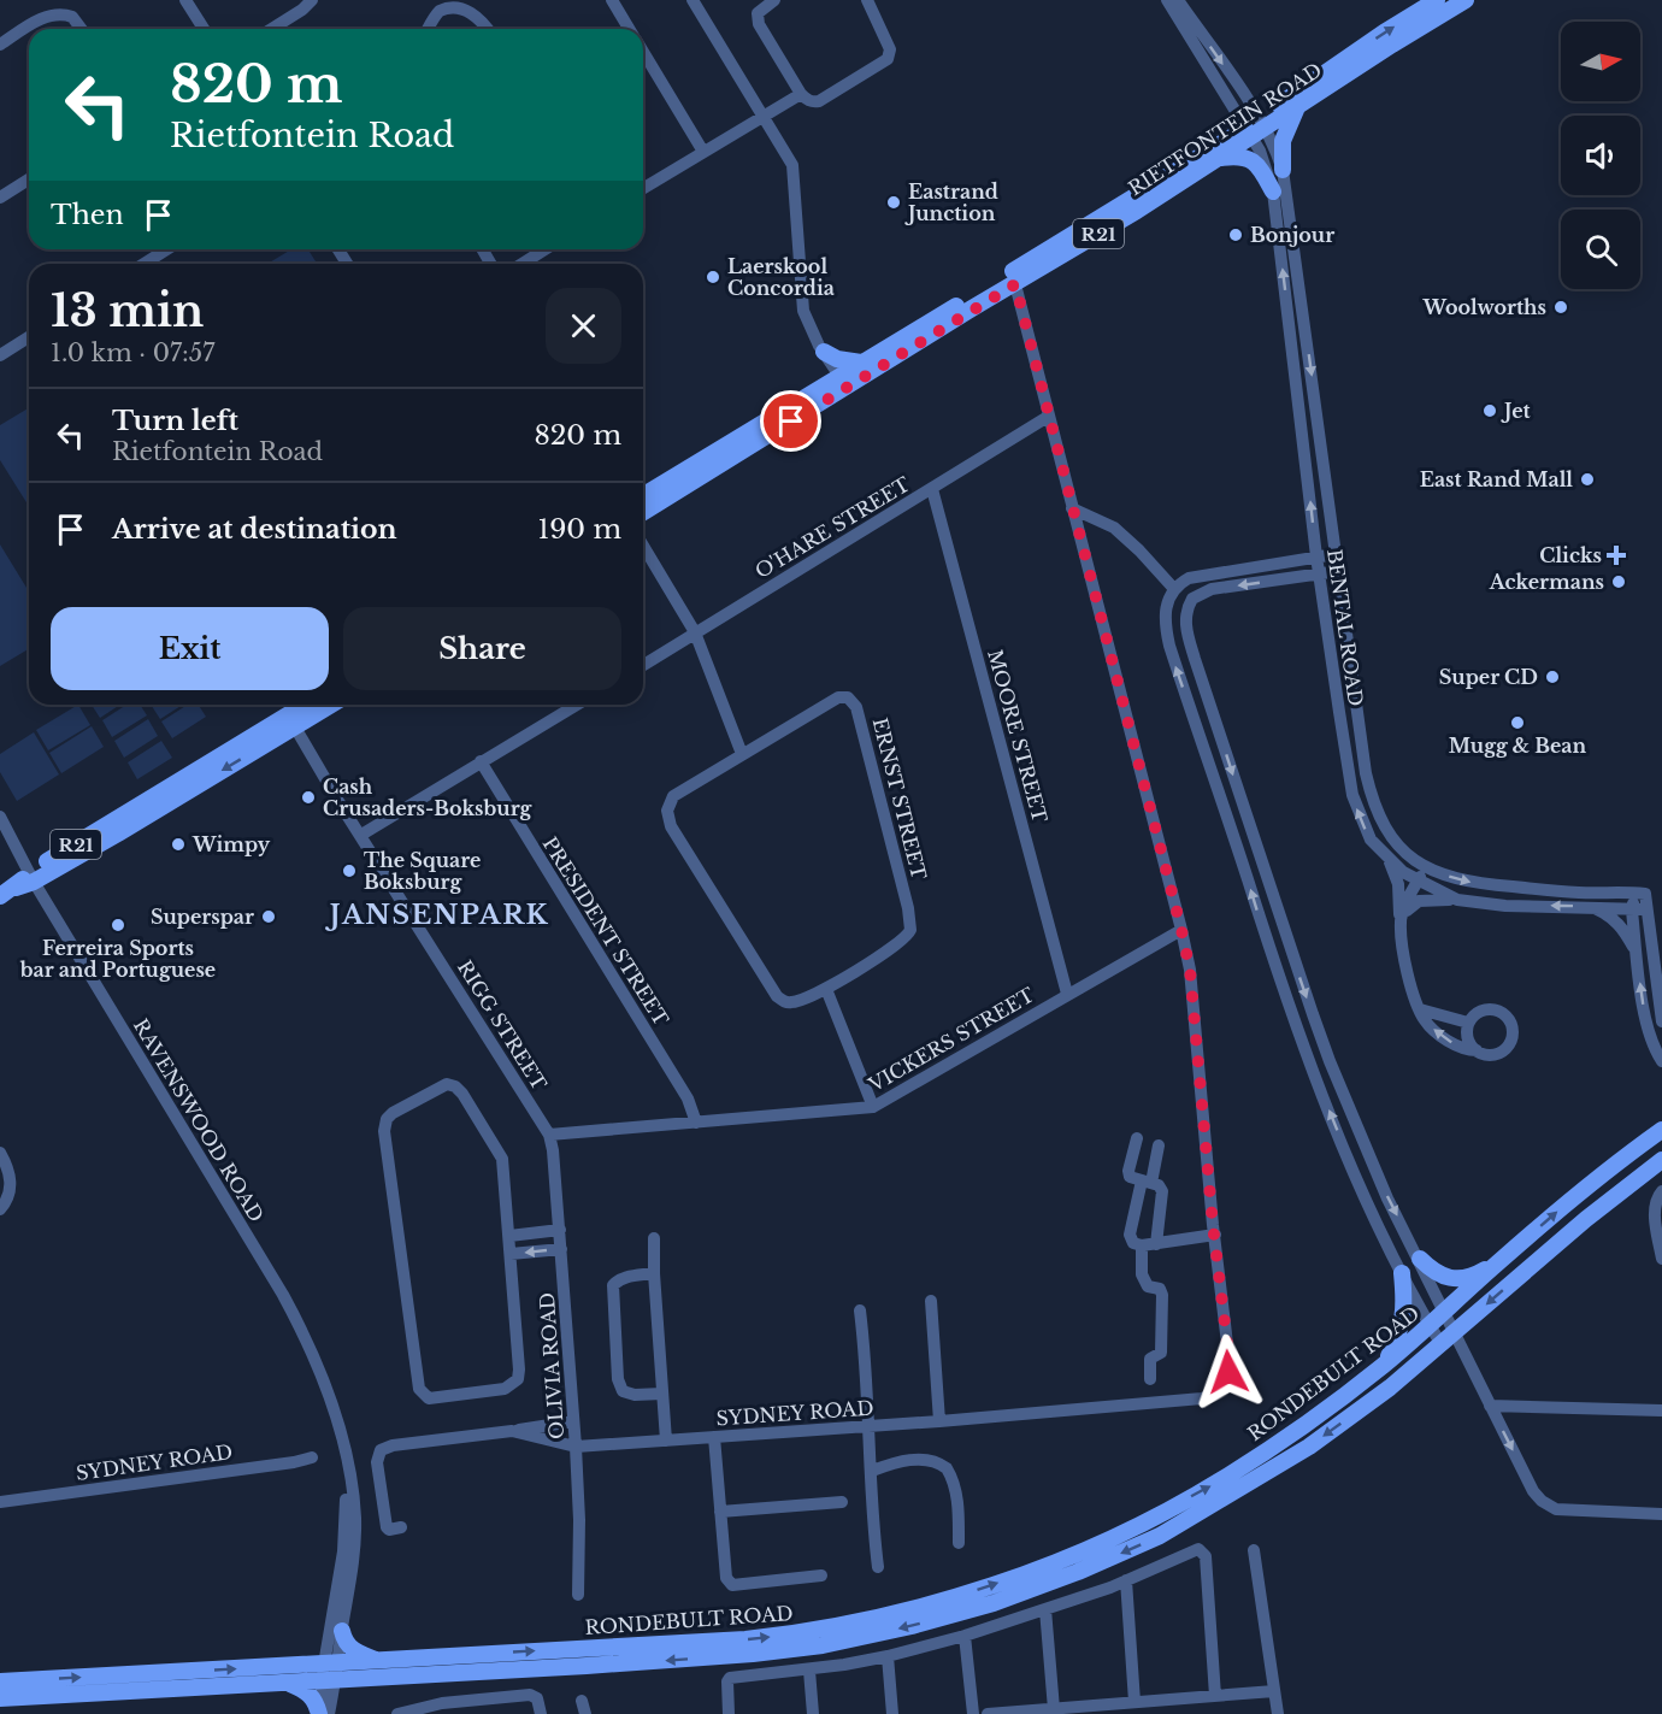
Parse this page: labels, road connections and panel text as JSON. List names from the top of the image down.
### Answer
{
  "streets": {
    "main road": ["RIETFONTEIN ROAD", "R21", "RONDEBULT ROAD"],
    "street": [
      "O'HARE STREET",
      "BENTAL ROAD",
      "MOORE STREET",
      "ERNST STREET",
      "PRESIDENT STREET",
      "RIGG STREET",
      "VICKERS STREET",
      "RAVENSWOOD ROAD",
      "OLIVIA ROAD",
      "SYDNEY ROAD"
    ]
  },
  "crossings": [
    ["RIETFONTEIN ROAD", "BENTAL ROAD"],
    ["R21", "RIGG STREET"],
    ["R21", "RAVENSWOOD ROAD"],
    ["O'HARE STREET", "MOORE STREET"],
    ["MOORE STREET", "VICKERS STREET"],
    ["PRESIDENT STREET", "VICKERS STREET"],
    ["RIGG STREET", "VICKERS STREET"],
    ["RIGG STREET", "OLIVIA ROAD"],
    ["VICKERS STREET", "OLIVIA ROAD"],
    ["RAVENSWOOD ROAD", "RONDEBULT ROAD"],
    ["OLIVIA ROAD", "SYDNEY ROAD"]
  ],
  "districts": ["JANSENPARK"],
  "places": {
    "other": [
      "Eastrand Junction",
      "Bonjour",
      "Laerskool Concordia",
      "Woolworths",
      "Jet",
      "East Rand Mall",
      "Ackermans",
      "Super CD",
      "Mugg & Bean",
      "Cash Crusaders-Boksburg",
      "Wimpy",
      "The Square Boksburg",
      "Superspar",
      "Ferreira Sports bar and Portuguese"
    ],
    "health": ["Clicks"]
  },
  "north": "right",
  "page": {
    "turn": ["820 m", "Rietfontein Road"],
    "then": "Then",
    "heading": ["13 min", "1.0 km · 07:57"],
    "list": [
      {
        "name": "Turn left",
        "note": "Rietfontein Road",
        "value": "820 m"
      },
      {
        "name": "Arrive at destination",
        "value": "190 m"
      }
    ],
    "buttons": ["Exit", "Share"]
  }
}
